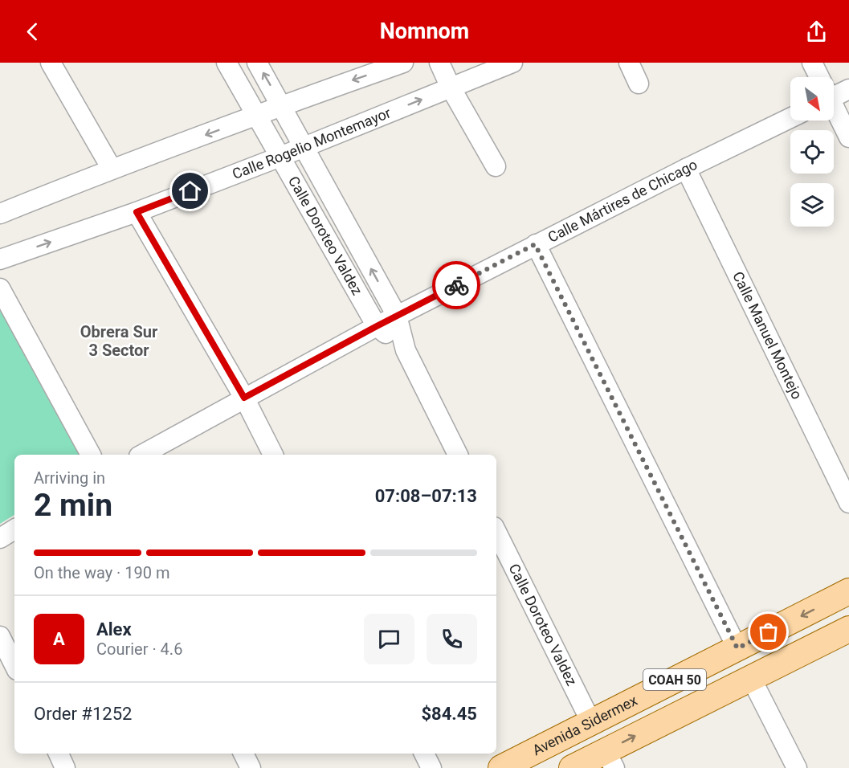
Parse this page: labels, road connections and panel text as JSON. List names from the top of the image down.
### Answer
{
  "streets": {
    "main road": ["COAH 50", "Avenida Sidermex"],
    "street": [
      "Calle Rogelio Montemayor",
      "Calle Mártires de Chicago",
      "Calle Doroteo Valdez",
      "Calle Manuel Montejo"
    ]
  },
  "crossings": [
    ["Calle Rogelio Montemayor", "Calle Doroteo Valdez"],
    ["Calle Mártires de Chicago", "Calle Doroteo Valdez"],
    ["Calle Mártires de Chicago", "Calle Manuel Montejo"],
    ["Calle Doroteo Valdez", "Avenida Sidermex"]
  ],
  "districts": ["Obrera Sur 3 Sector"],
  "north": "bottom right",
  "page": {
    "header": "Nomnom",
    "heading": ["2 min", "Arriving in", "07:08–07:13"],
    "panel": [
      "Alex",
      "Courier · 4.6",
      "Order #1252",
      "$84.45"
    ],
    "bar": "On the way · 190 m",
    "round": "A"
  }
}
